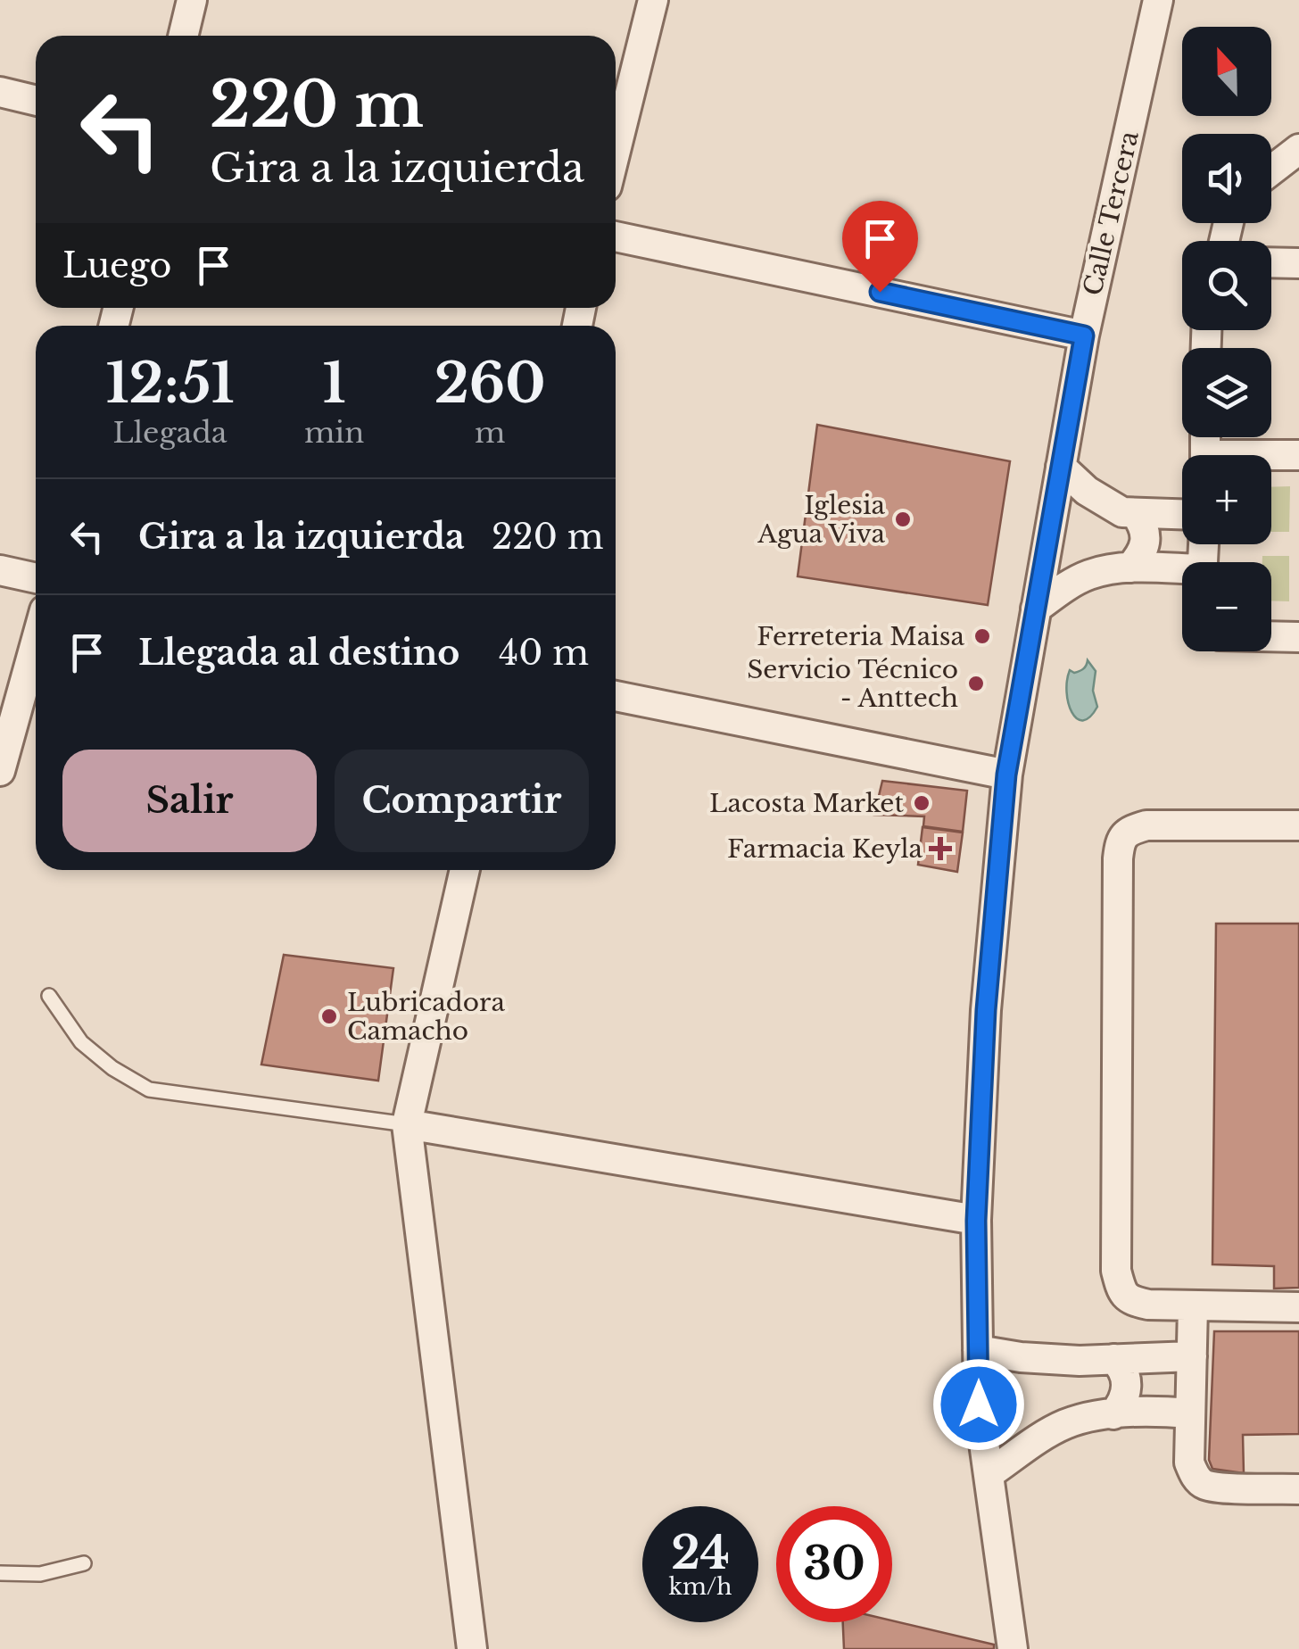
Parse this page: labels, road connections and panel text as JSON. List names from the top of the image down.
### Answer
{
  "streets": {
    "street": ["Calle Tercera"]
  },
  "places": {
    "other": [
      "Iglesia Agua Viva",
      "Ferreteria Maisa",
      "Servicio Técnico - Anttech",
      "Lacosta Market",
      "Lubricadora Camacho"
    ],
    "health": ["Farmacia Keyla"]
  },
  "north": "top",
  "page": {
    "map_buttons": ["+", "−"],
    "turn": ["220 m", "Gira a la izquierda"],
    "then": "Luego",
    "eta": [
      "12:51",
      "Llegada",
      "1",
      "min",
      "260",
      "m"
    ],
    "list": [
      {
        "name": "Gira a la izquierda",
        "value": "220 m"
      },
      {
        "name": "Llegada al destino",
        "value": "40 m"
      }
    ],
    "buttons": ["Salir", "Compartir"],
    "speed": "24 km/h",
    "limit": "30"
  }
}
